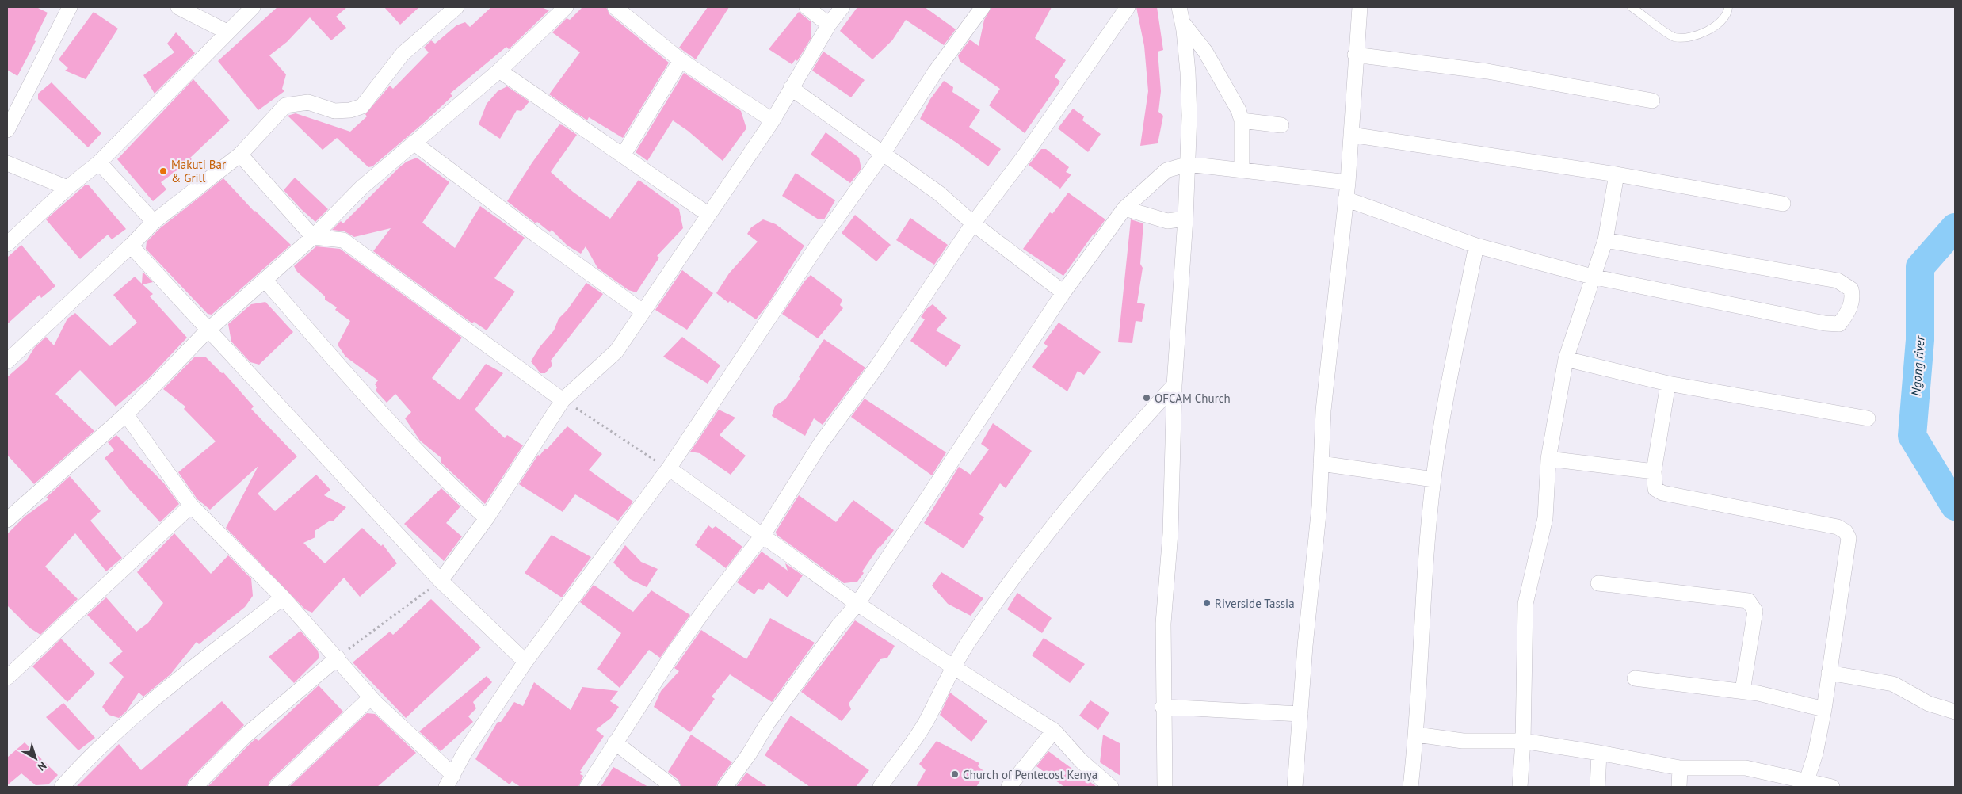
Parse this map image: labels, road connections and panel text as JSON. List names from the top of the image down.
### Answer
{
  "water": ["Ngong river"],
  "places": [
    "Makuti Bar & Grill",
    "OFCAM Church",
    "Riverside Tassia",
    "Church of Pentecost Kenya"
  ],
  "north": "bottom right"
}
